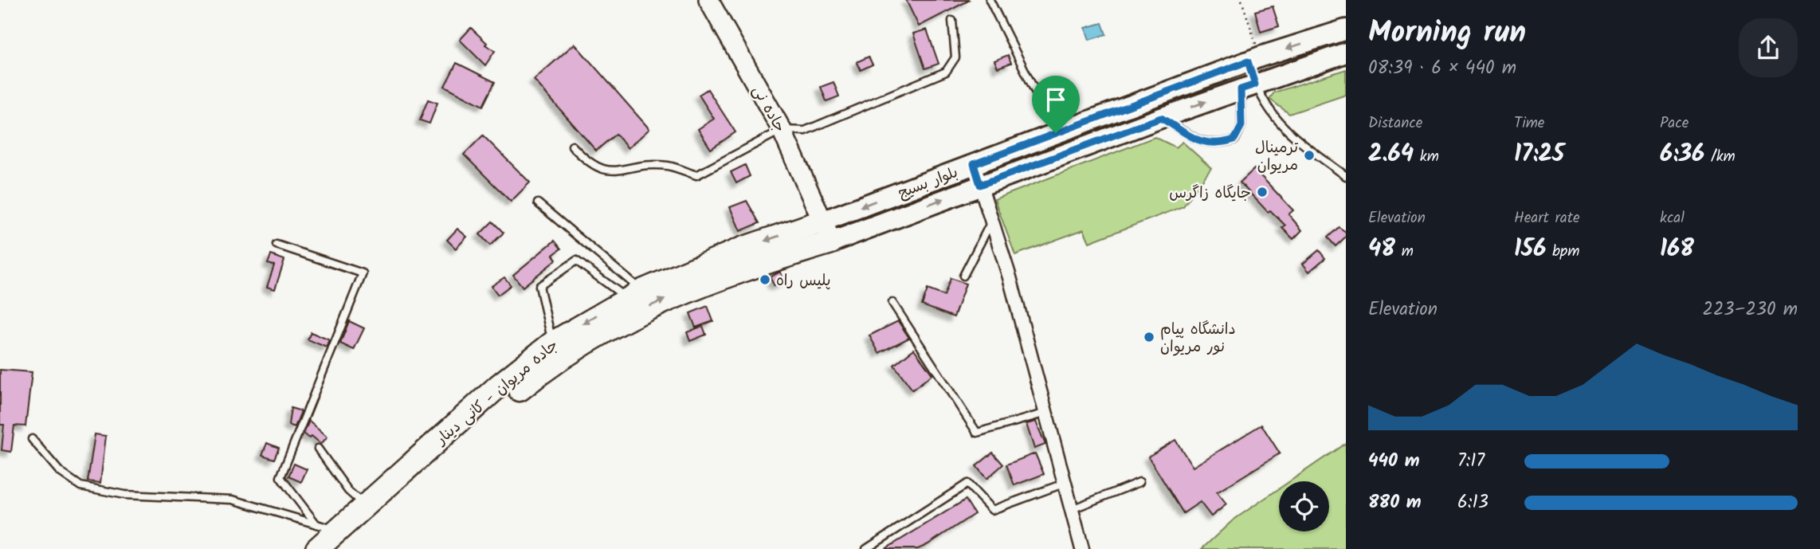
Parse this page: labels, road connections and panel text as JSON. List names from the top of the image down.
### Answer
{
  "streets": {
    "highway": ["جاده مریوان - کانی دینار"],
    "main road": ["جاده نی", "بلوار بسیج"]
  },
  "crossings": [
    ["جاده نی", "بلوار بسیج"],
    ["جاده نی", "جاده مریوان - کانی دینار"],
    ["بلوار بسیج", "جاده مریوان - کانی دینار"]
  ],
  "places": [
    "ترمینال مریوان",
    "جایگاه زاگرس",
    "پلیس راه",
    "دانشگاه پیام نور مریوان"
  ],
  "page": {
    "heading": ["Morning run", "08:39 · 6 × 440 m"],
    "stats": [
      ["Distance", "2.64 km"],
      ["Time", "17:25"],
      ["Pace", "6:36 /km"],
      ["Elevation", "48 m"],
      ["Heart rate", "156 bpm"],
      ["kcal", "168"]
    ],
    "chart": ["Elevation", "223–230 m"],
    "list": [
      {
        "name": "440 m",
        "note": "7:17"
      },
      {
        "name": "880 m",
        "note": "6:13"
      }
    ]
  }
}
